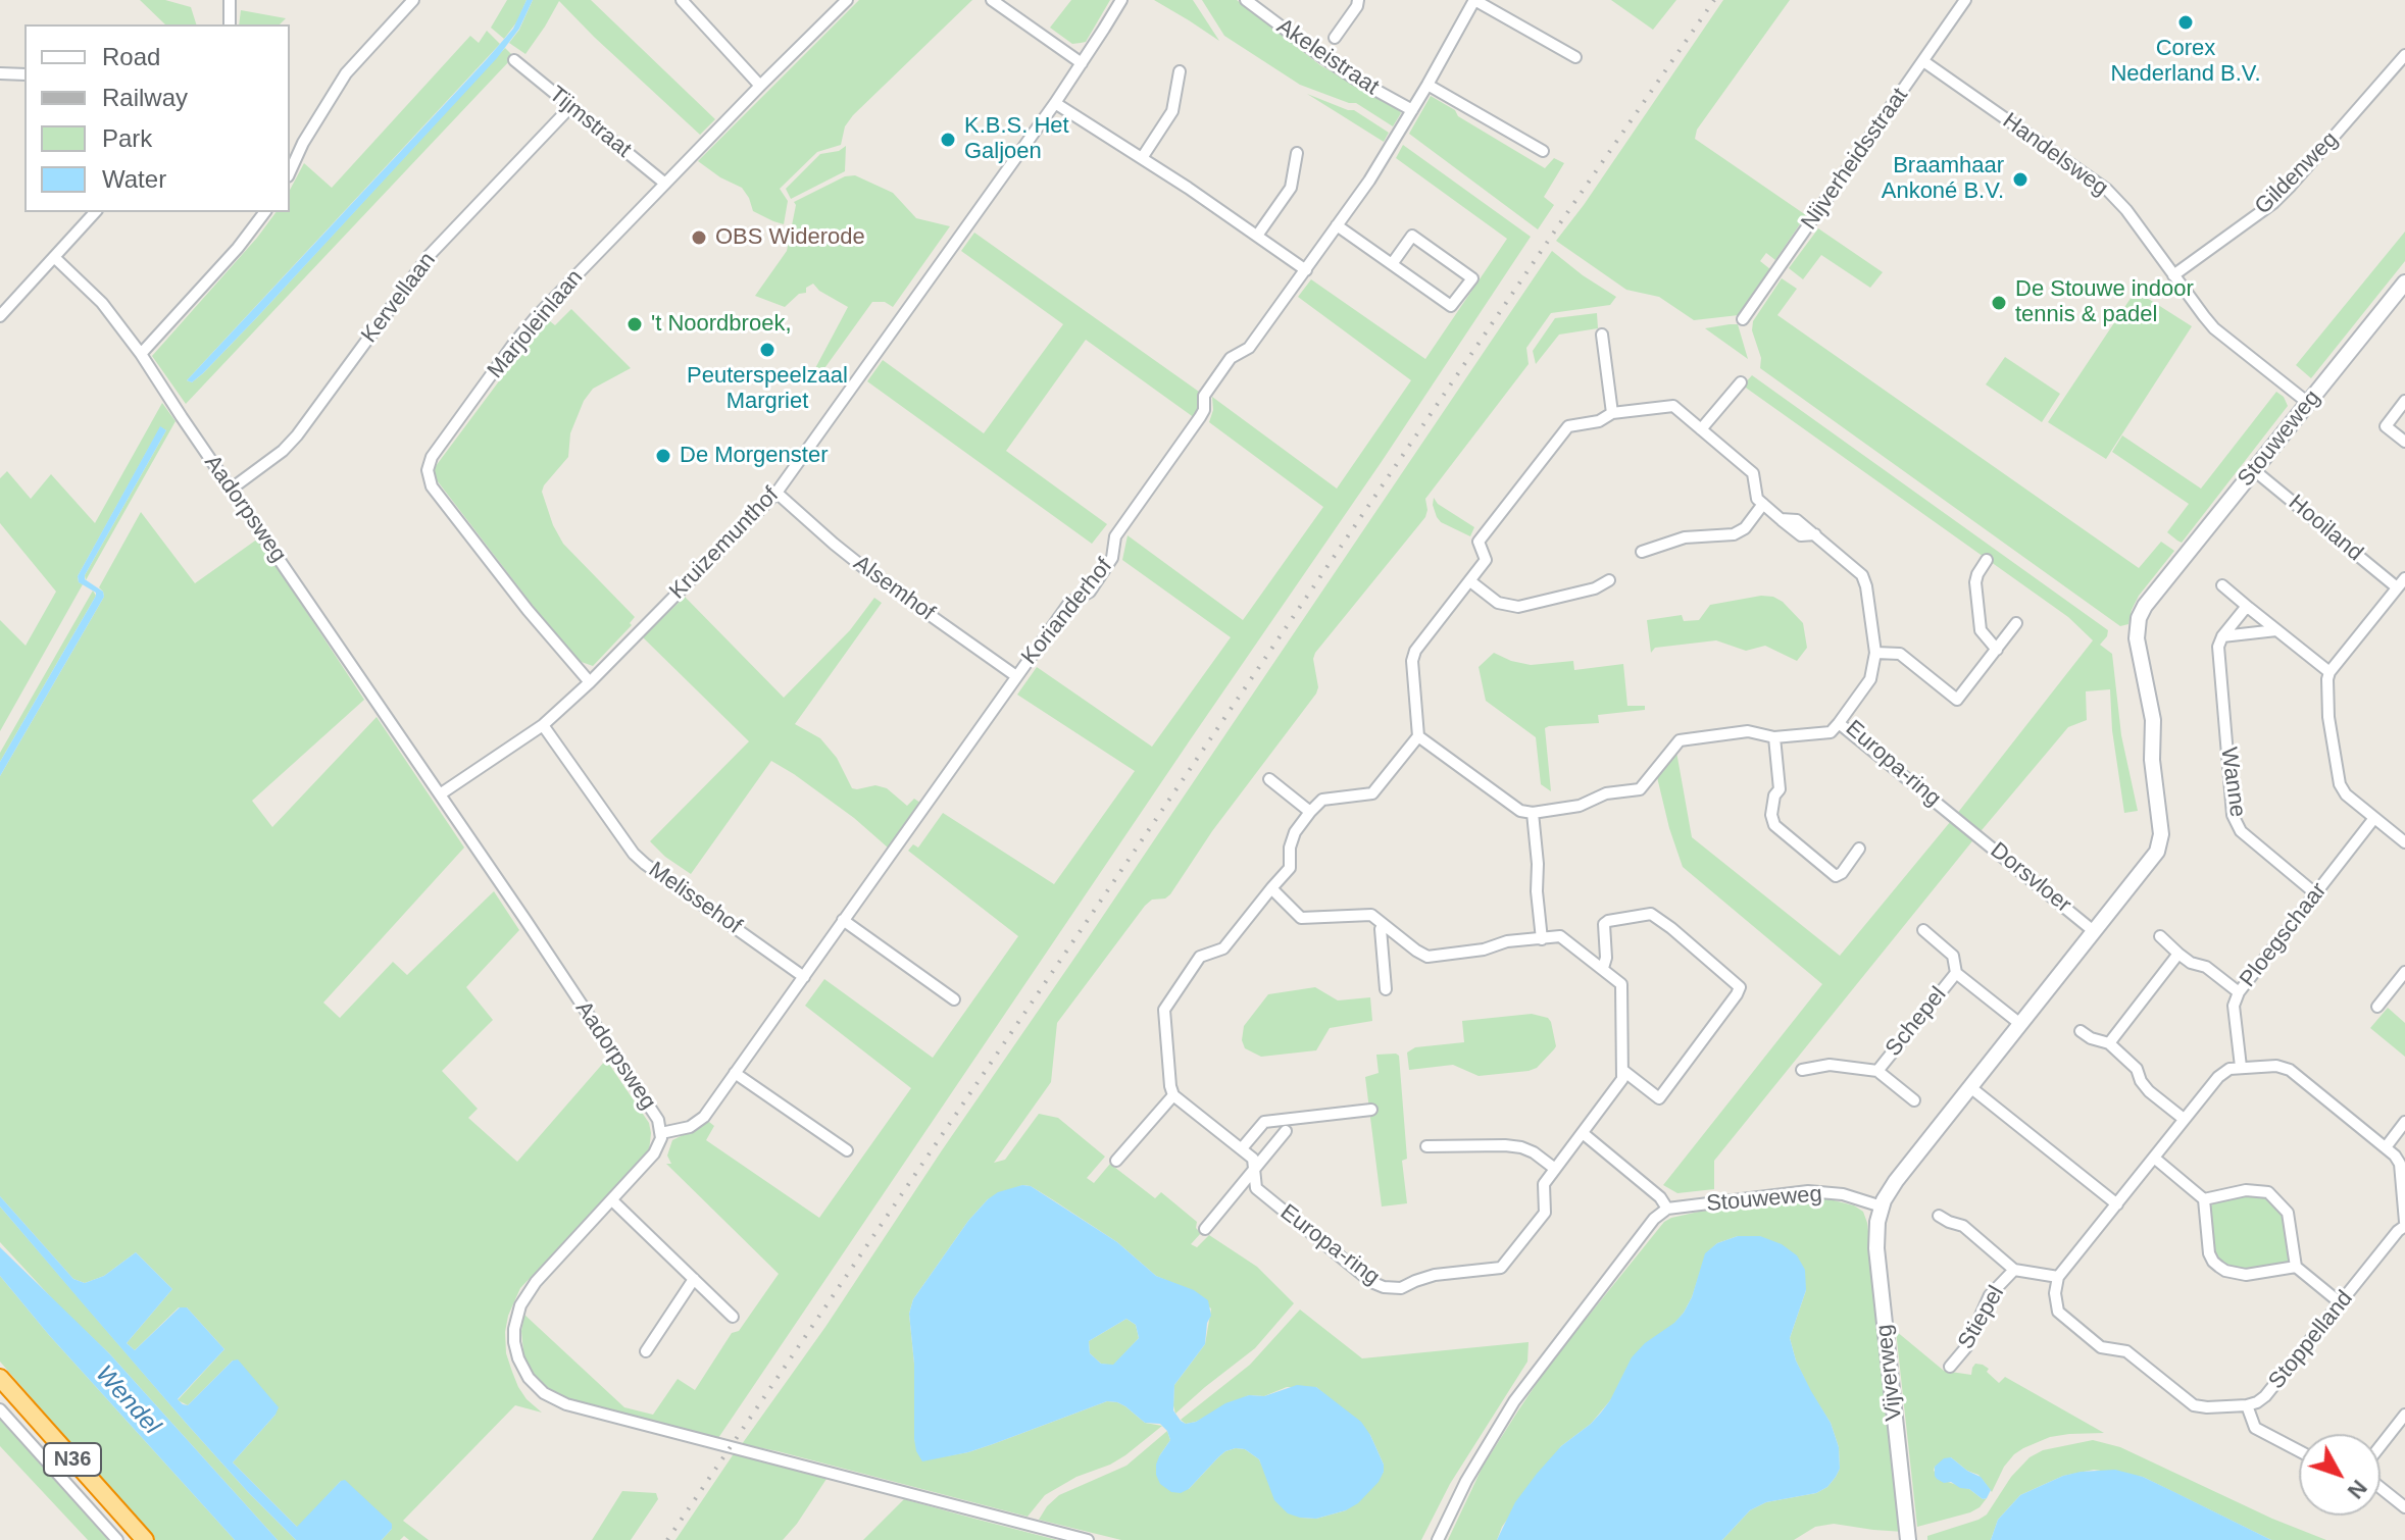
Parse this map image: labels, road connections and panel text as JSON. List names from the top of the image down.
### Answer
{
  "streets": {
    "highway": ["N36"],
    "main road": ["Stouweweg", "Vijverweg"],
    "street": [
      "Akeleistraat",
      "Tijmstraat",
      "Handelsweg",
      "Nijverheidsstraat",
      "Gildenweg",
      "Kervellaan",
      "Marjoleinlaan",
      "Aadorpsweg",
      "Hooiland",
      "Kruizemunthof",
      "Alsemhof",
      "Korianderhof",
      "Europa-ring",
      "Wanne",
      "Dorsvloer",
      "Melissehof",
      "Ploegschaar",
      "Schepel",
      "Stiepel",
      "Stoppelland"
    ]
  },
  "crossings": [
    ["Akeleistraat", "Korianderhof"],
    ["Tijmstraat", "Kervellaan"],
    ["Tijmstraat", "Marjoleinlaan"],
    ["Handelsweg", "Nijverheidsstraat"],
    ["Handelsweg", "Gildenweg"],
    ["Handelsweg", "Stouweweg"],
    ["Kervellaan", "Aadorpsweg"],
    ["Marjoleinlaan", "Kruizemunthof"],
    ["Stouweweg", "Hooiland"],
    ["Stouweweg", "Dorsvloer"],
    ["Stouweweg", "Schepel"],
    ["Stouweweg", "Vijverweg"],
    ["Aadorpsweg", "Kruizemunthof"],
    ["Aadorpsweg", "Korianderhof"],
    ["Kruizemunthof", "Alsemhof"],
    ["Kruizemunthof", "Melissehof"],
    ["Alsemhof", "Korianderhof"],
    ["Korianderhof", "Melissehof"],
    ["Europa-ring", "Dorsvloer"],
    ["Wanne", "Ploegschaar"],
    ["Ploegschaar", "Stoppelland"],
    ["Stiepel", "Stoppelland"]
  ],
  "water": ["Wendel"],
  "places": [
    "Corex Nederland B.V.",
    "K.B.S. Het Galjoen",
    "Braamhaar Ankoné B.V.",
    "OBS Widerode",
    "De Stouwe indoor tennis & padel",
    "'t Noordbroek,",
    "Peuterspeelzaal Margriet",
    "De Morgenster"
  ],
  "legend": [
    "Road",
    "Railway",
    "Park",
    "Water"
  ],
  "north": "bottom right"
}
